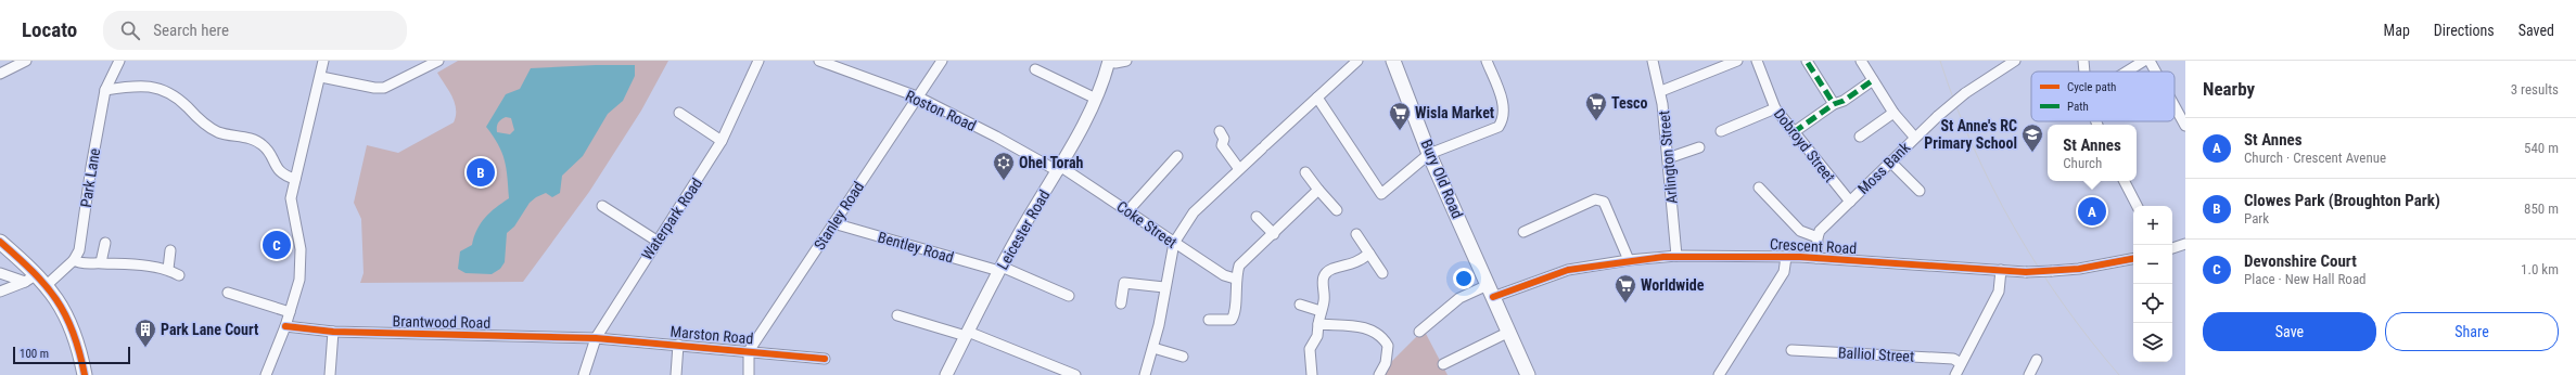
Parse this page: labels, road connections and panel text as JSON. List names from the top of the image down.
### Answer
{
  "streets": {
    "highway": ["Bury Old Road"],
    "main road": ["Leicester Road"],
    "street": [
      "Roston Road",
      "Dobroyd Street",
      "Arlington Street",
      "Moss Bank",
      "Park Lane",
      "Stanley Road",
      "Waterpark Road",
      "Coke Street",
      "Crescent Road",
      "Bentley Road",
      "Brantwood Road",
      "Marston Road",
      "Balliol Street"
    ]
  },
  "crossings": [
    ["Roston Road", "Stanley Road"],
    ["Roston Road", "Coke Street"],
    ["Roston Road", "Leicester Road"],
    ["Dobroyd Street", "Moss Bank"],
    ["Arlington Street", "Crescent Road"],
    ["Bury Old Road", "Crescent Road"],
    ["Stanley Road", "Bentley Road"],
    ["Stanley Road", "Marston Road"],
    ["Waterpark Road", "Brantwood Road"],
    ["Waterpark Road", "Marston Road"],
    ["Coke Street", "Leicester Road"],
    ["Leicester Road", "Bentley Road"],
    ["Brantwood Road", "Marston Road"]
  ],
  "places": {
    "supermarket": ["Tesco", "Wisla Market", "Worldwide"],
    "school or university": ["St Anne's RC Primary School"],
    "synagogue": ["Ohel Torah"],
    "building": ["Park Lane Court"]
  },
  "legend": ["Cycle path", "Path"],
  "scale_bar": "100 m",
  "page": {
    "header": "Locato",
    "search": "Search here",
    "nav": ["Map", "Directions", "Saved"],
    "heading": ["Nearby", "3 results"],
    "list": [
      {
        "mark": "A",
        "name": "St Annes",
        "note": "Church · Crescent Avenue",
        "value": "540 m"
      },
      {
        "mark": "B",
        "name": "Clowes Park (Broughton Park)",
        "note": "Park",
        "value": "850 m"
      },
      {
        "mark": "C",
        "name": "Devonshire Court",
        "note": "Place · New Hall Road",
        "value": "1.0 km"
      }
    ],
    "popup": ["St Annes", "Church"],
    "pins": ["B", "A", "C"],
    "map_buttons": ["+", "−"],
    "buttons": ["Save", "Share"],
    "scale": "100 m"
  }
}
